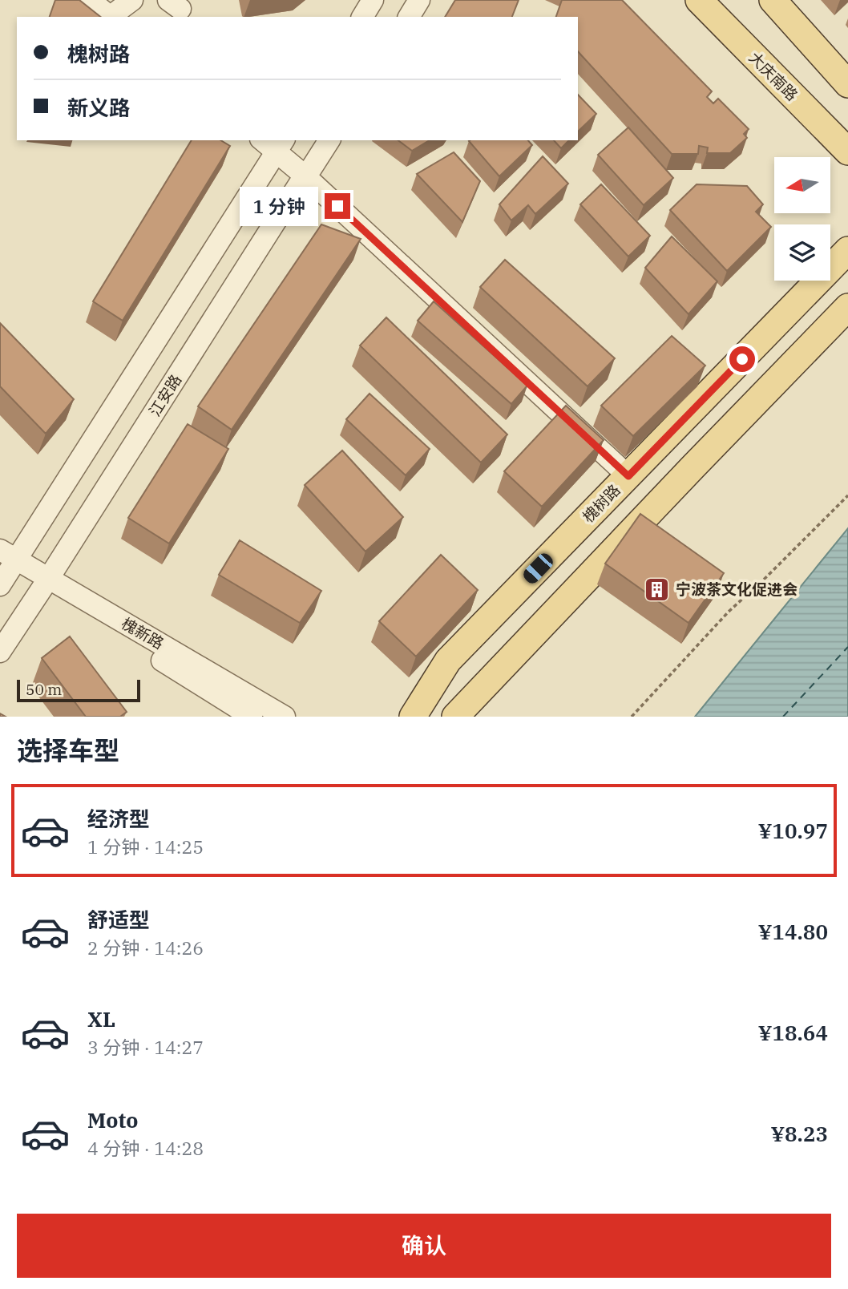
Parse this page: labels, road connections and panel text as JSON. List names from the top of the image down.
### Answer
{
  "streets": {
    "main road": ["大庆南路", "槐树路"],
    "street": ["江安路", "槐新路"]
  },
  "crossings": [
    ["江安路", "槐新路"]
  ],
  "places": {
    "building": ["宁波茶文化促进会"]
  },
  "scale_bar": "50 m",
  "north": "left",
  "page": {
    "banner": ["槐树路", "新义路"],
    "bubble": "1 分钟",
    "scale": "50 m",
    "heading": "选择车型",
    "list": [
      {
        "name": "经济型",
        "note": "1 分钟 · 14:25",
        "value": "¥10.97"
      },
      {
        "name": "舒适型",
        "note": "2 分钟 · 14:26",
        "value": "¥14.80"
      },
      {
        "name": "XL",
        "note": "3 分钟 · 14:27",
        "value": "¥18.64"
      },
      {
        "name": "Moto",
        "note": "4 分钟 · 14:28",
        "value": "¥8.23"
      }
    ],
    "buttons": "确认"
  }
}
